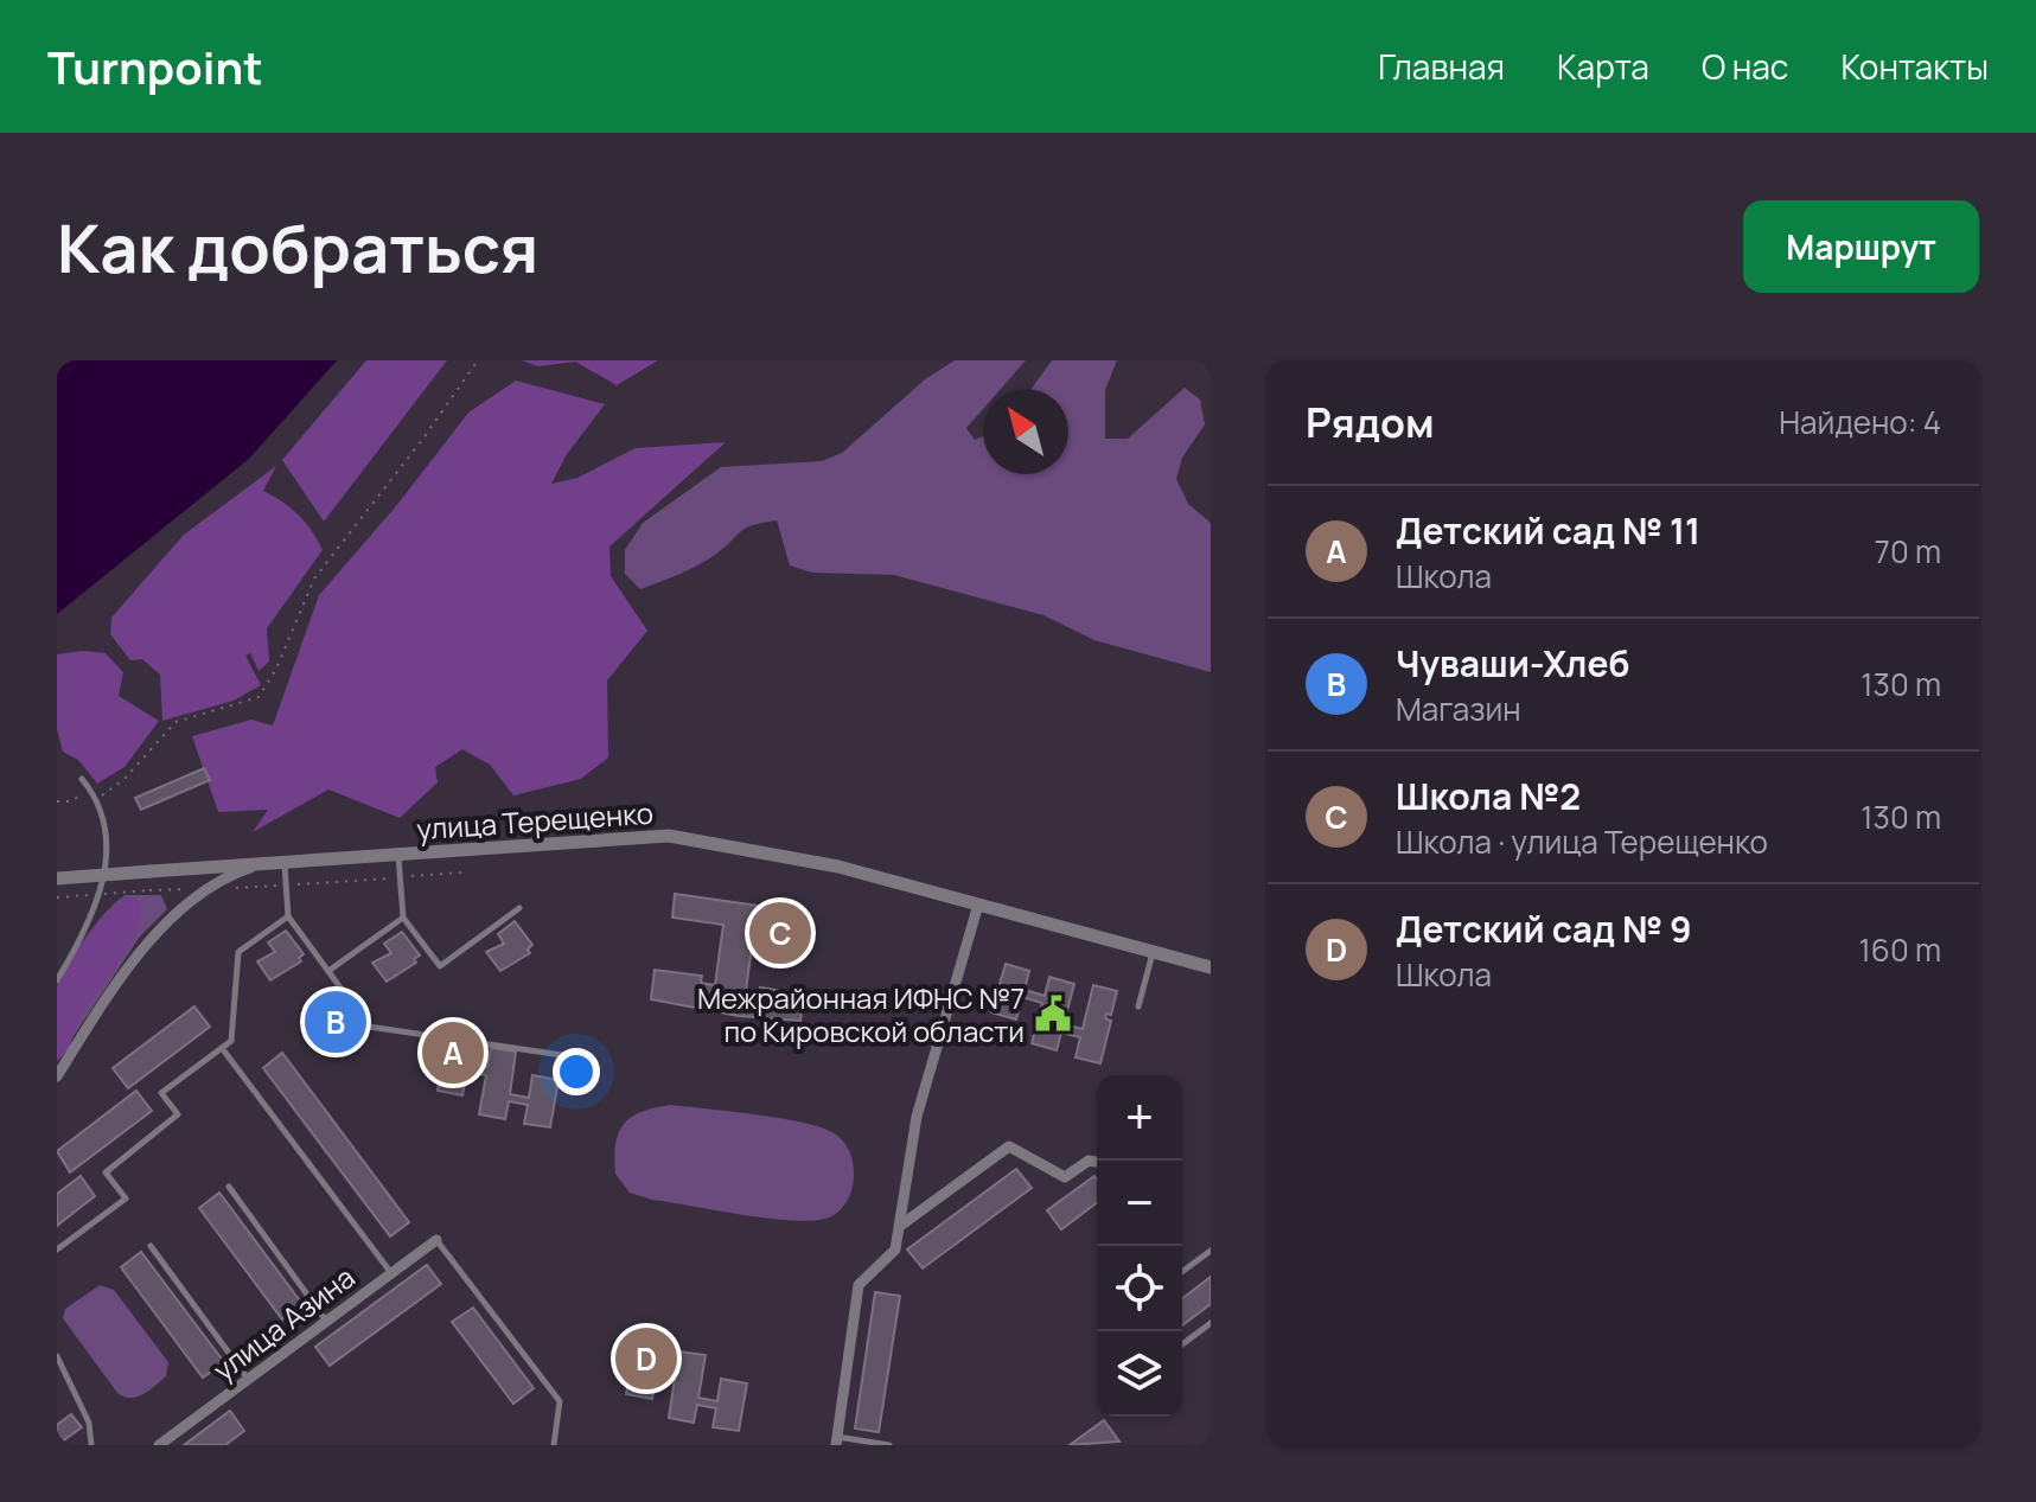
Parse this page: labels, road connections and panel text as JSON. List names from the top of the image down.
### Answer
{
  "streets": {
    "street": ["улица Терещенко", "улица Азина"]
  },
  "places": {
    "public building": ["Межрайонная ИФНС №7 по Кировской области"]
  },
  "north": "top left",
  "page": {
    "header": "Turnpoint",
    "nav": [
      "Главная",
      "Карта",
      "О нас",
      "Контакты"
    ],
    "buttons": "Маршрут",
    "title": "Как добраться",
    "heading": ["Рядом", "Найдено: 4"],
    "list": [
      {
        "mark": "A",
        "name": "Детский сад № 11",
        "note": "Школа",
        "value": "70 m"
      },
      {
        "mark": "B",
        "name": "Чуваши-Хлеб",
        "note": "Магазин",
        "value": "130 m"
      },
      {
        "mark": "C",
        "name": "Школа №2",
        "note": "Школа · улица Терещенко",
        "value": "130 m"
      },
      {
        "mark": "D",
        "name": "Детский сад № 9",
        "note": "Школа",
        "value": "160 m"
      }
    ],
    "pins": [
      "C",
      "B",
      "A",
      "D"
    ],
    "map_buttons": ["+", "−"]
  }
}
